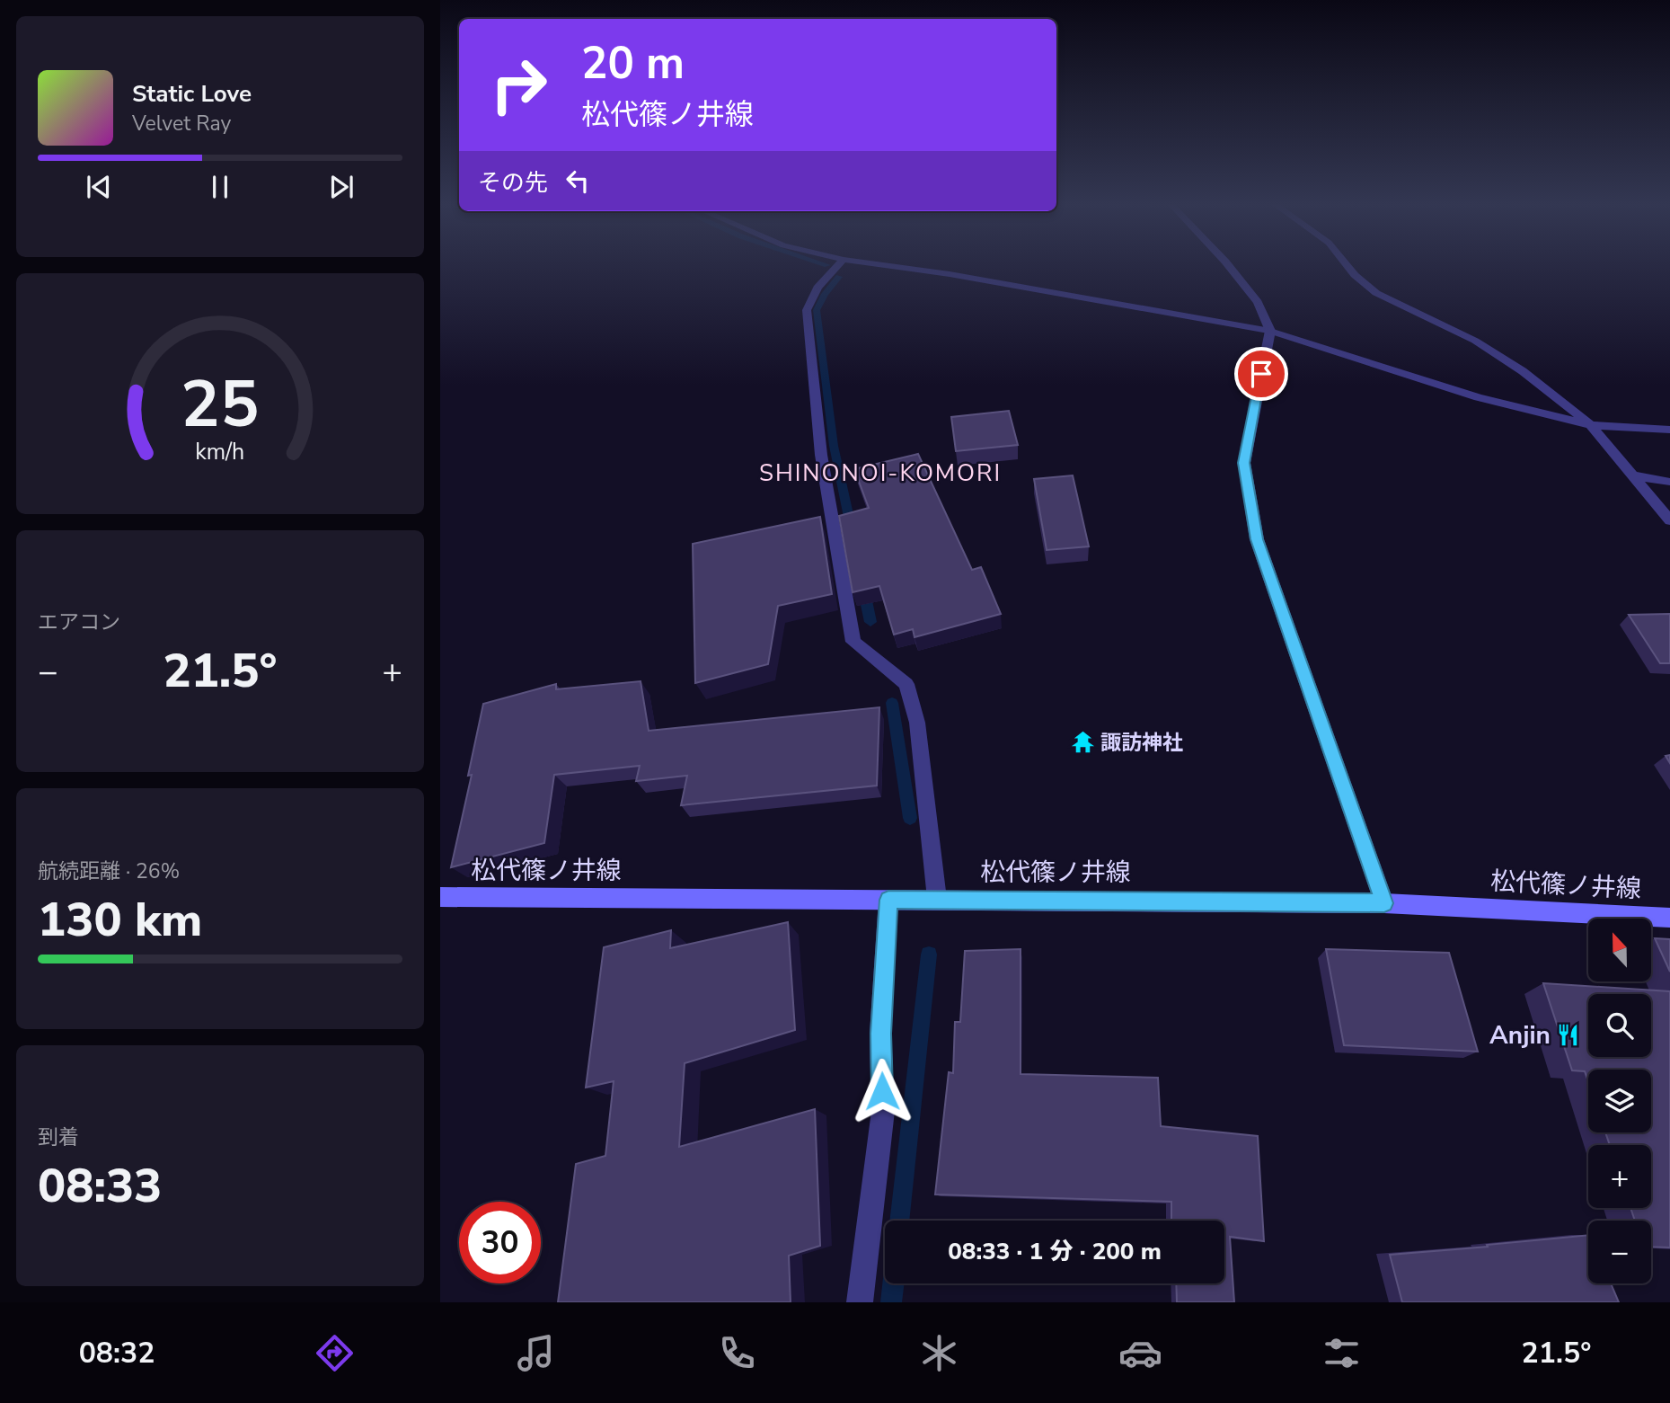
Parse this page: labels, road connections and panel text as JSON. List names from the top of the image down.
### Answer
{
  "streets": {
    "main road": ["松代篠ノ井線"]
  },
  "districts": ["SHINONOI-KOMORI"],
  "places": {
    "temple": ["諏訪神社"],
    "restaurant": ["Anjin"]
  },
  "north": "top",
  "page": {
    "turn": ["20 m", "松代篠ノ井線"],
    "song": ["Static Love", "Velvet Ray"],
    "then": "その先",
    "tile": [
      "エアコン",
      ["航続距離 · 26%", "130 km"],
      ["到着", "08:33"]
    ],
    "heat": ["−", "21.5°", "+"],
    "map_buttons": ["+", "−"],
    "limit": "30",
    "trip": "08:33 · 1 分 · 200 m",
    "tabs": ["08:32", "21.5°"],
    "gauge": ["25", "km/h"]
  }
}
